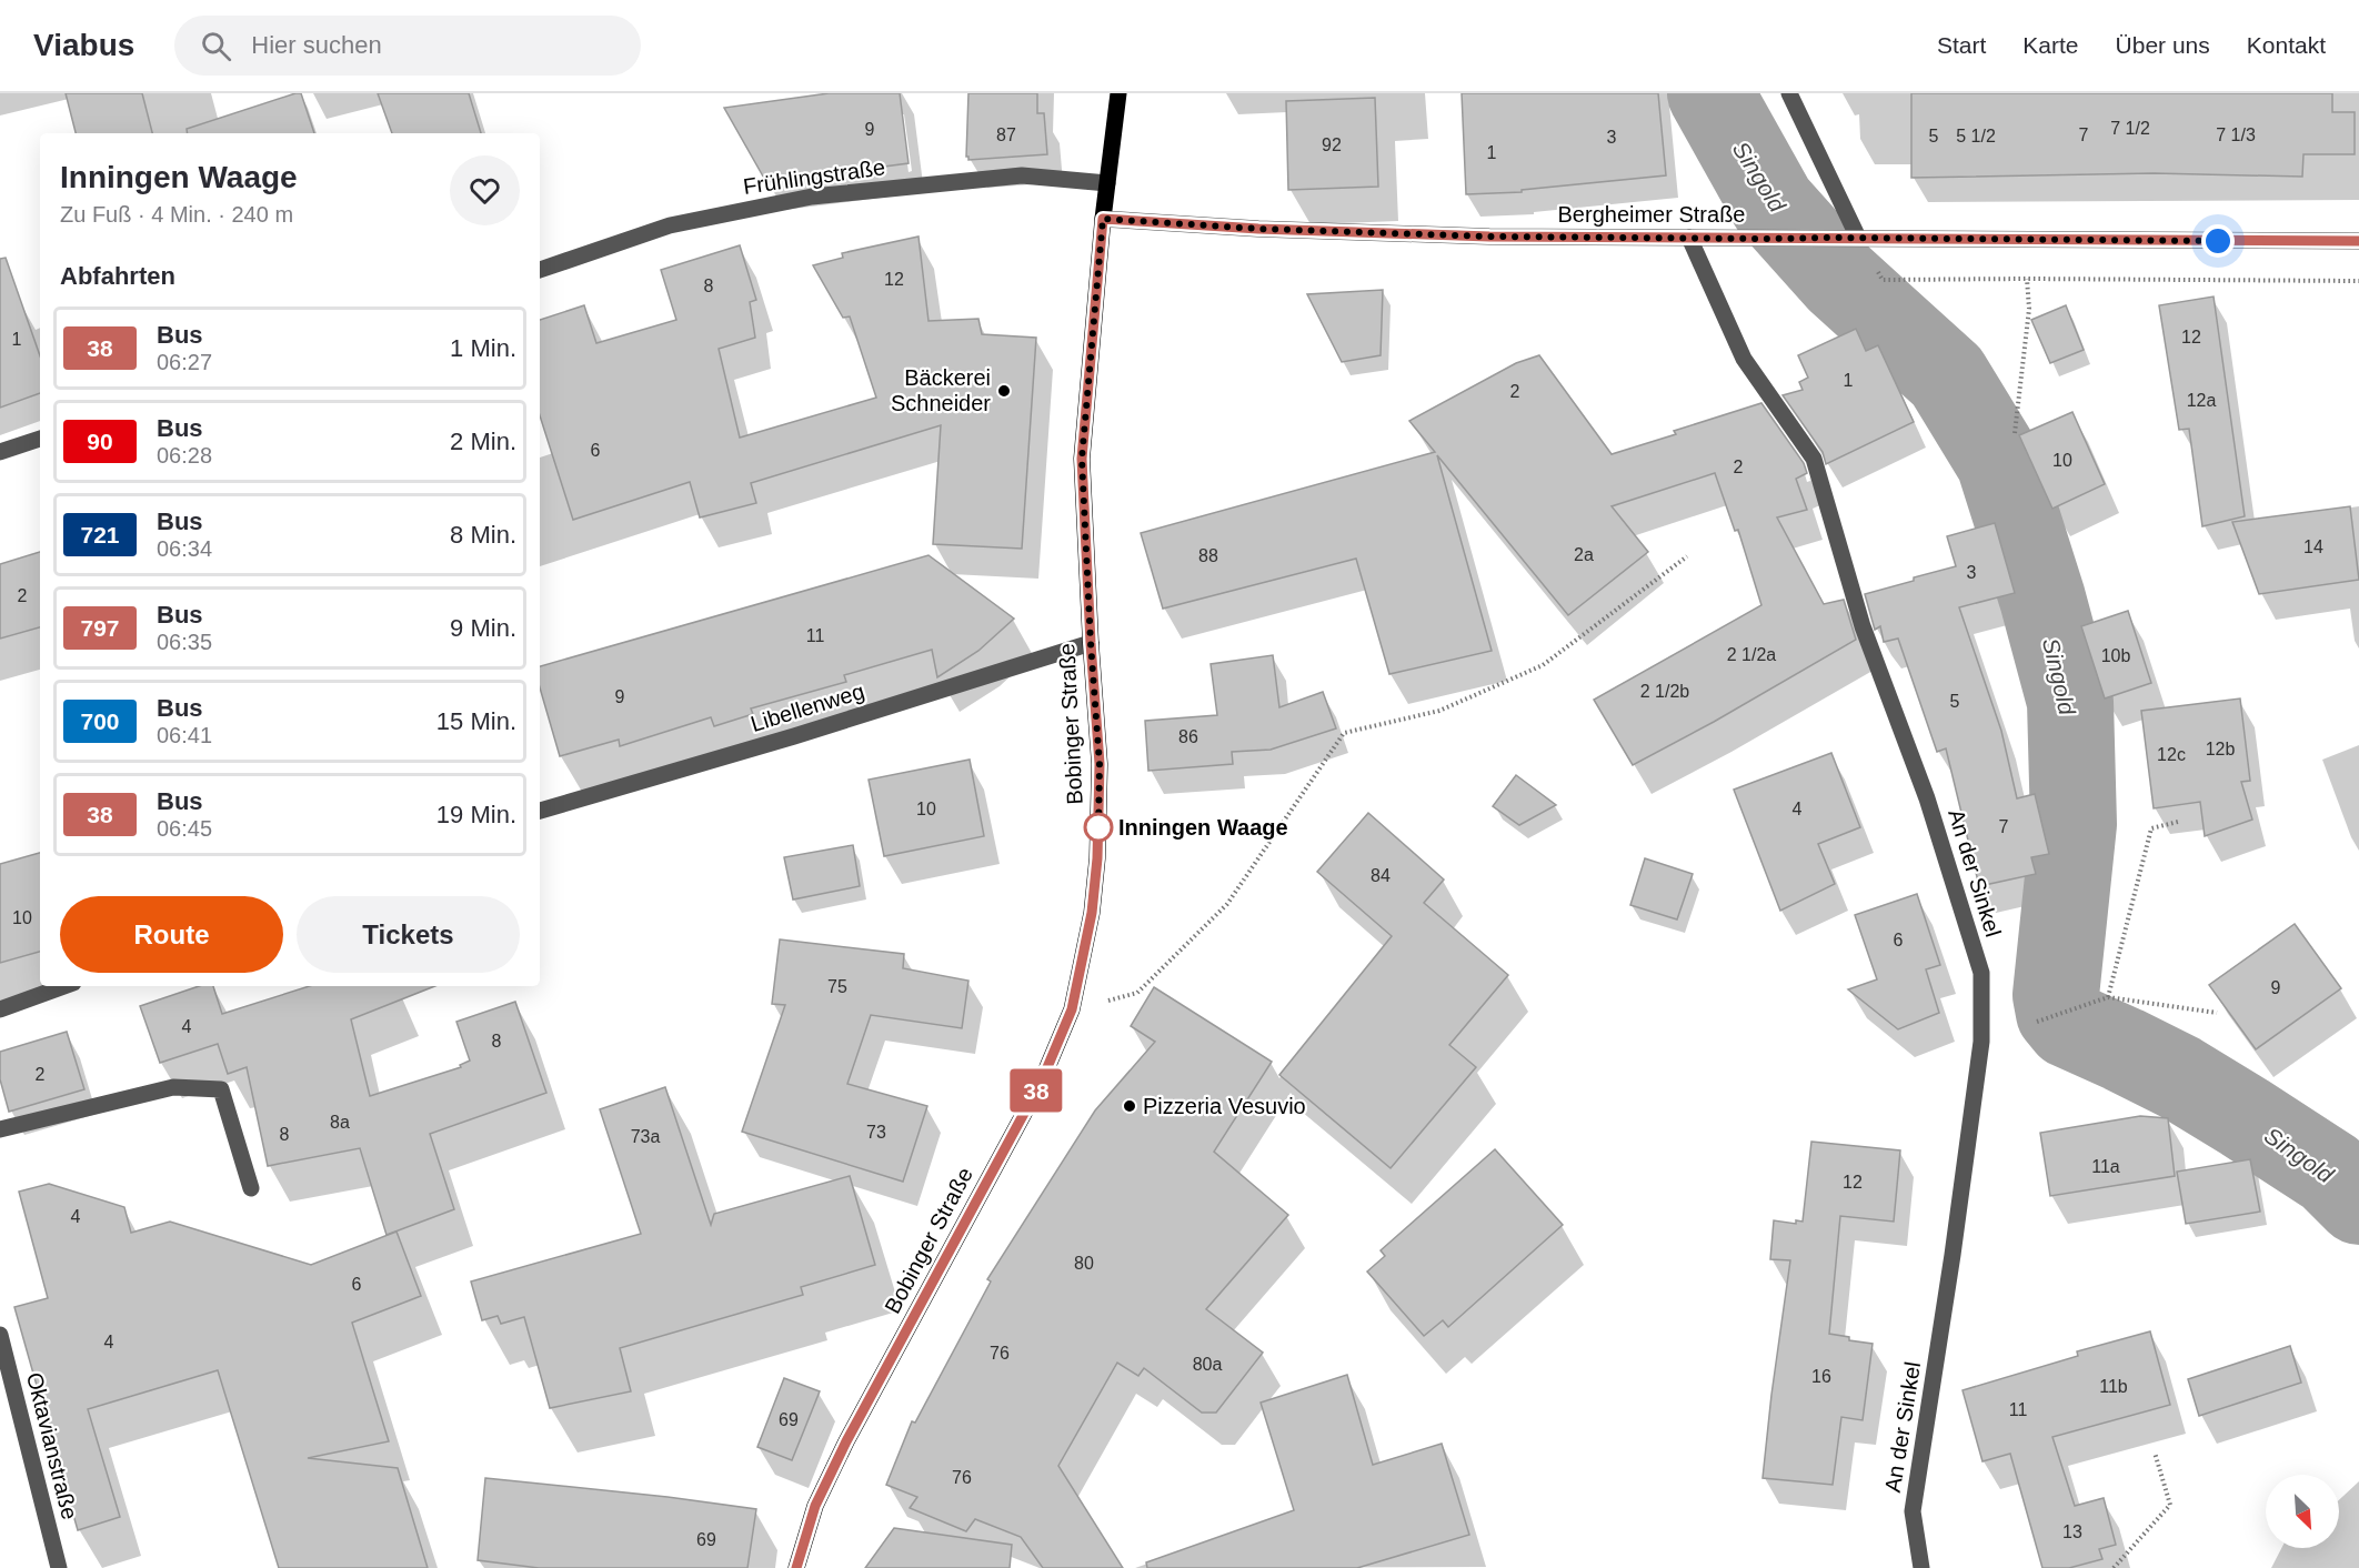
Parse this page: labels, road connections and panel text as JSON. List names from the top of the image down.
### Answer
{
  "streets": {
    "main road": ["Bobinger Straße"],
    "street": [
      "Frühlingstraße",
      "Bergheimer Straße",
      "Libellenweg",
      "An der Sinkel",
      "Oktavianstraße"
    ]
  },
  "crossings": [
    ["Frühlingstraße", "Bobinger Straße"],
    ["Bergheimer Straße", "Bobinger Straße"],
    ["Bergheimer Straße", "An der Sinkel"],
    ["Libellenweg", "Bobinger Straße"]
  ],
  "water": ["Singold"],
  "places": ["Bäckerei Schneider", "Inningen Waage", "Pizzeria Vesuvio"],
  "lines": ["bus line 38"],
  "house_numbers": [
    "7 1/2",
    "9",
    "87",
    "7",
    "7 1/3",
    "5",
    "5 1/2",
    "3",
    "92",
    "1",
    "12",
    "8",
    "12",
    "1",
    "1",
    "2",
    "12a",
    "6",
    "10",
    "2",
    "14",
    "2a",
    "88",
    "3",
    "2",
    "11",
    "2 1/2a",
    "10b",
    "2 1/2b",
    "9",
    "5",
    "86",
    "12b",
    "12c",
    "10",
    "4",
    "7",
    "84",
    "10",
    "6",
    "75",
    "9",
    "4",
    "8",
    "2",
    "8a",
    "73",
    "8",
    "73a",
    "11a",
    "12",
    "4",
    "80",
    "6",
    "4",
    "76",
    "80a",
    "16",
    "11b",
    "11",
    "69",
    "76",
    "13",
    "69"
  ],
  "north": "bottom right",
  "page": {
    "header": "Viabus",
    "search": "Hier suchen",
    "nav": [
      "Start",
      "Karte",
      "Über uns",
      "Kontakt"
    ],
    "on_map": "38",
    "heading": [
      ["Inningen Waage", "Zu Fuß · 4 Min. · 240 m"],
      "Abfahrten"
    ],
    "list": [
      {
        "mark": "38",
        "name": "Bus",
        "note": "06:27",
        "value": "1 Min."
      },
      {
        "mark": "90",
        "name": "Bus",
        "note": "06:28",
        "value": "2 Min."
      },
      {
        "mark": "721",
        "name": "Bus",
        "note": "06:34",
        "value": "8 Min."
      },
      {
        "mark": "797",
        "name": "Bus",
        "note": "06:35",
        "value": "9 Min."
      },
      {
        "mark": "700",
        "name": "Bus",
        "note": "06:41",
        "value": "15 Min."
      },
      {
        "mark": "38",
        "name": "Bus",
        "note": "06:45",
        "value": "19 Min."
      }
    ],
    "buttons": ["Route", "Tickets"]
  }
}
